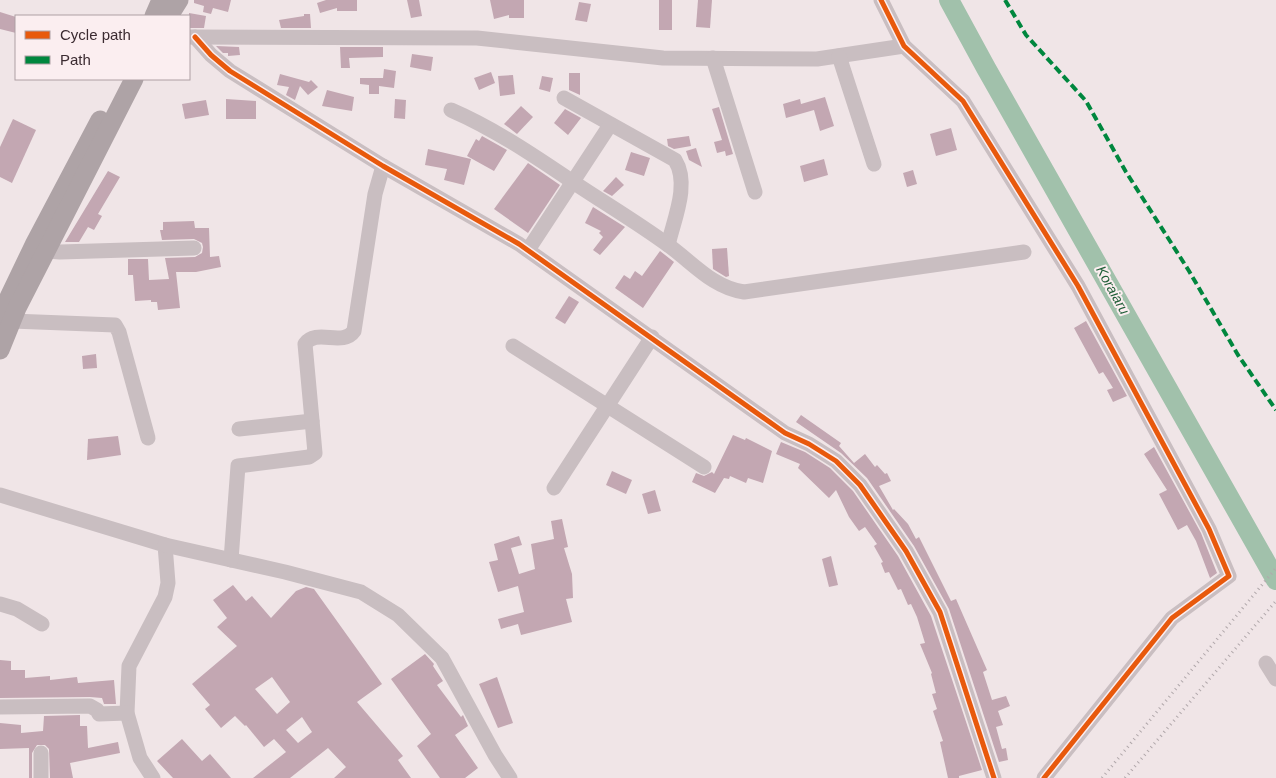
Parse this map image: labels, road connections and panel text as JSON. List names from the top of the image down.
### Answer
{
  "water": ["Koraiaru"],
  "legend": ["Cycle path", "Path"]
}
